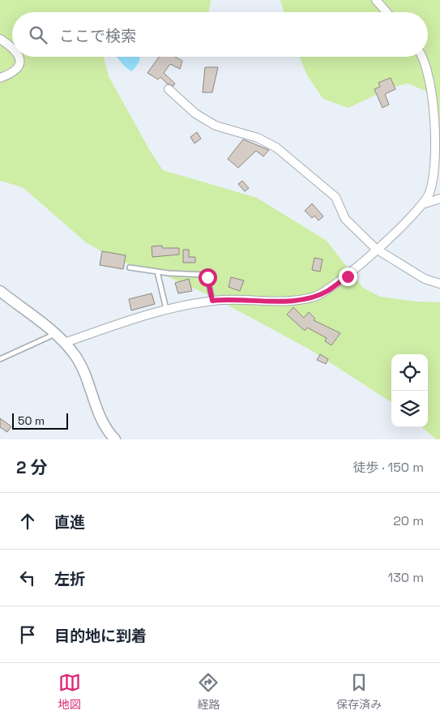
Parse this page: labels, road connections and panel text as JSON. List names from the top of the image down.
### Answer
{
  "scale_bar": "50 m",
  "page": {
    "search": "ここで検索",
    "scale": "50 m",
    "heading": ["2 分", "徒歩 · 150 m"],
    "list": [
      ["直進", "20 m"],
      ["左折", "130 m"],
      "目的地に到着"
    ],
    "nav": ["地図", "経路", "保存済み"]
  }
}
